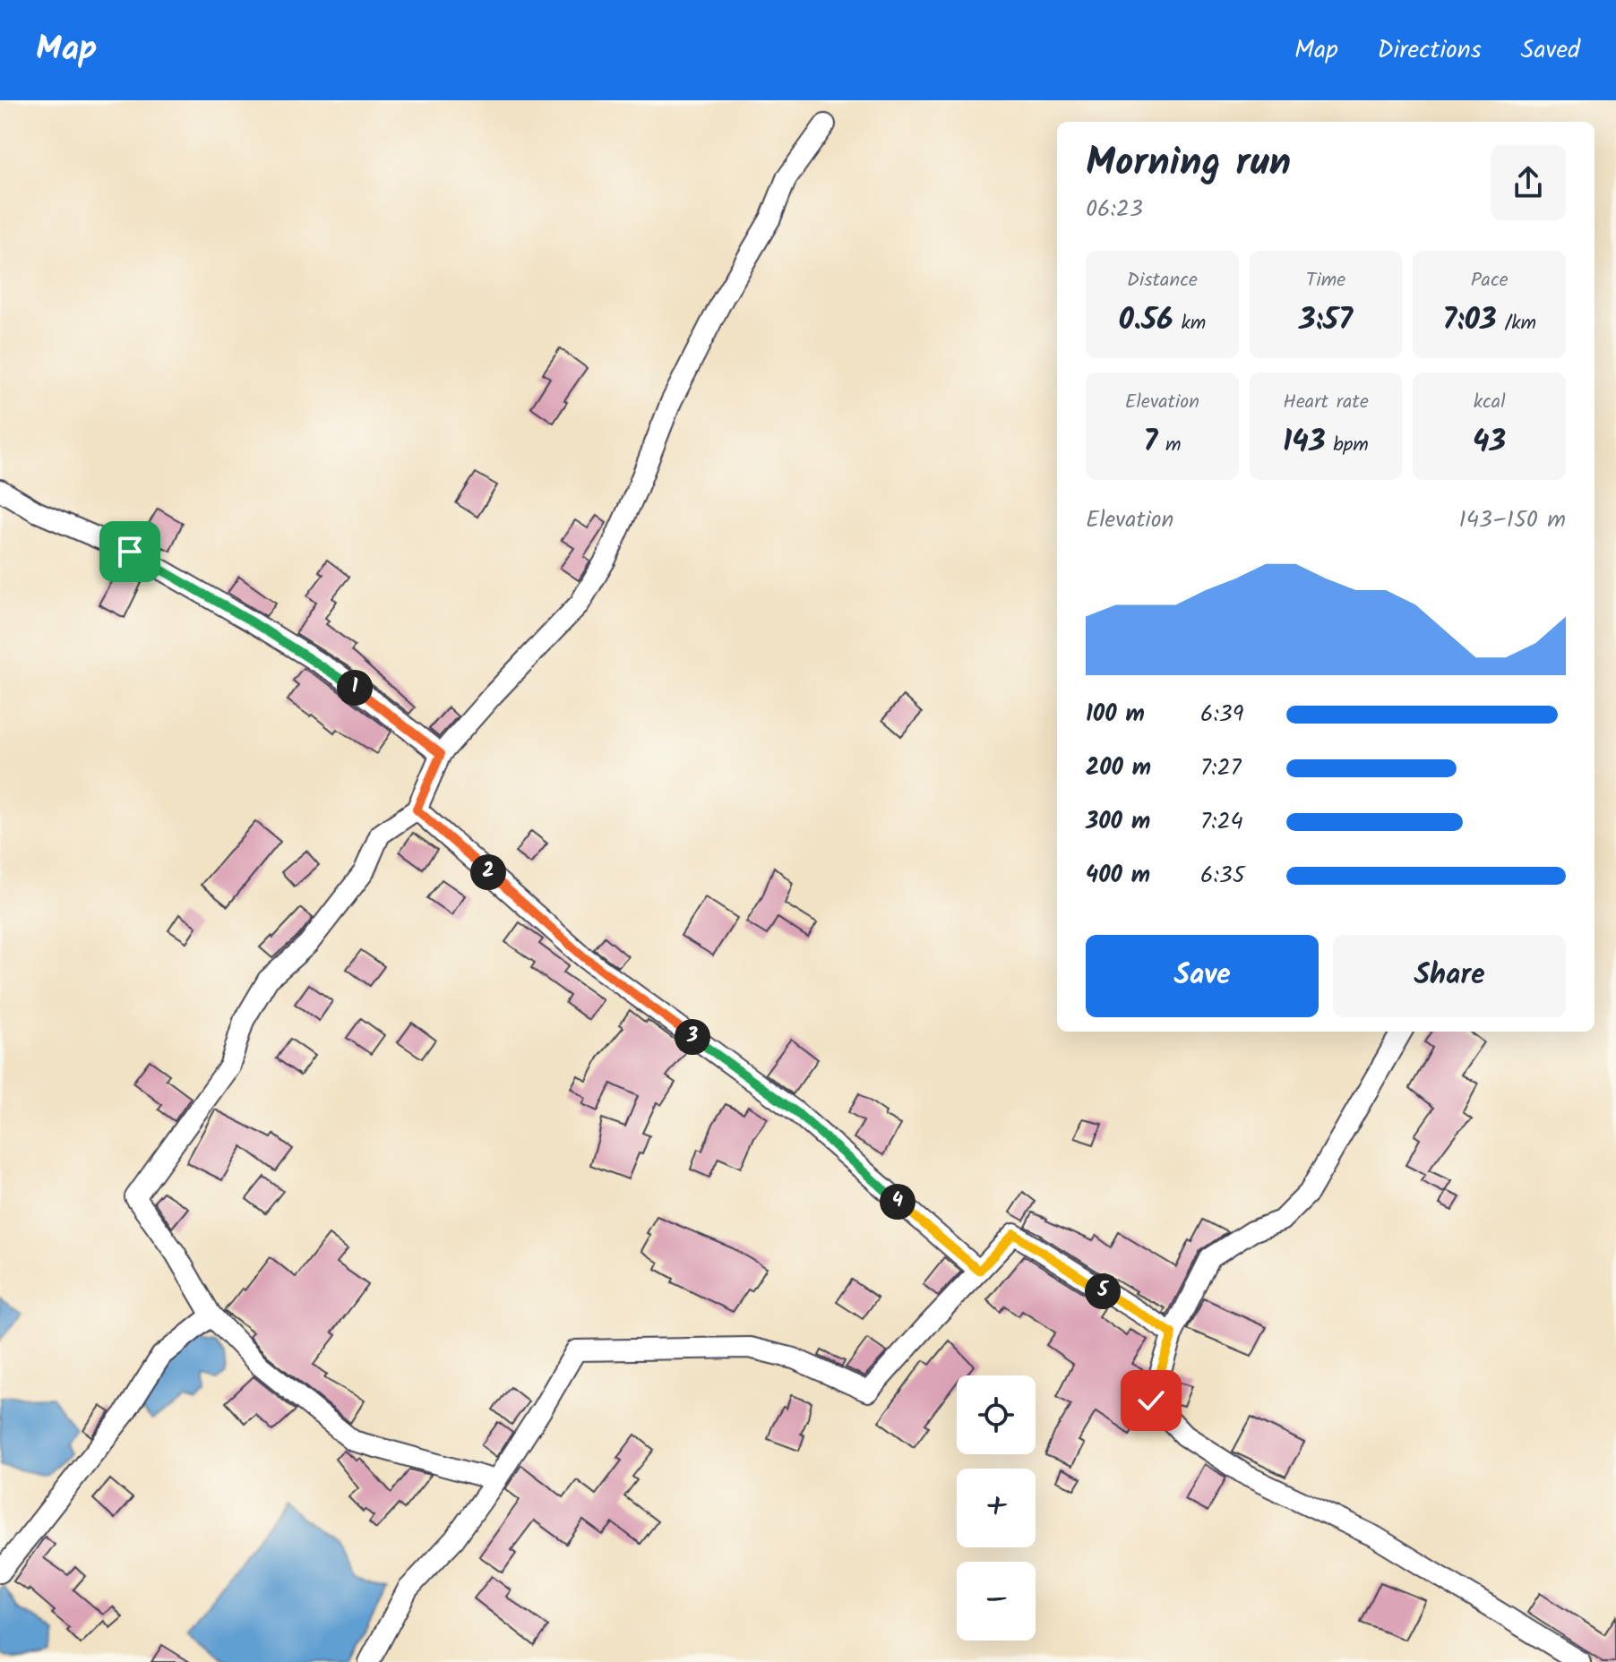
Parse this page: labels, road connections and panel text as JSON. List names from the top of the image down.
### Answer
{
  "page": {
    "header": "Map",
    "nav": ["Map", "Directions", "Saved"],
    "heading": ["Morning run", "06:23"],
    "stats": [
      ["Distance", "0.56 km"],
      ["Time", "3:57"],
      ["Pace", "7:03 /km"],
      ["Elevation", "7 m"],
      ["Heart rate", "143 bpm"],
      ["kcal", "43"]
    ],
    "chart": ["Elevation", "143–150 m"],
    "pins": [
      "1",
      "2",
      "3",
      "4",
      "5"
    ],
    "list": [
      {
        "name": "100 m",
        "note": "6:39"
      },
      {
        "name": "200 m",
        "note": "7:27"
      },
      {
        "name": "300 m",
        "note": "7:24"
      },
      {
        "name": "400 m",
        "note": "6:35"
      }
    ],
    "buttons": ["Save", "Share"],
    "map_buttons": ["+", "−"]
  }
}
